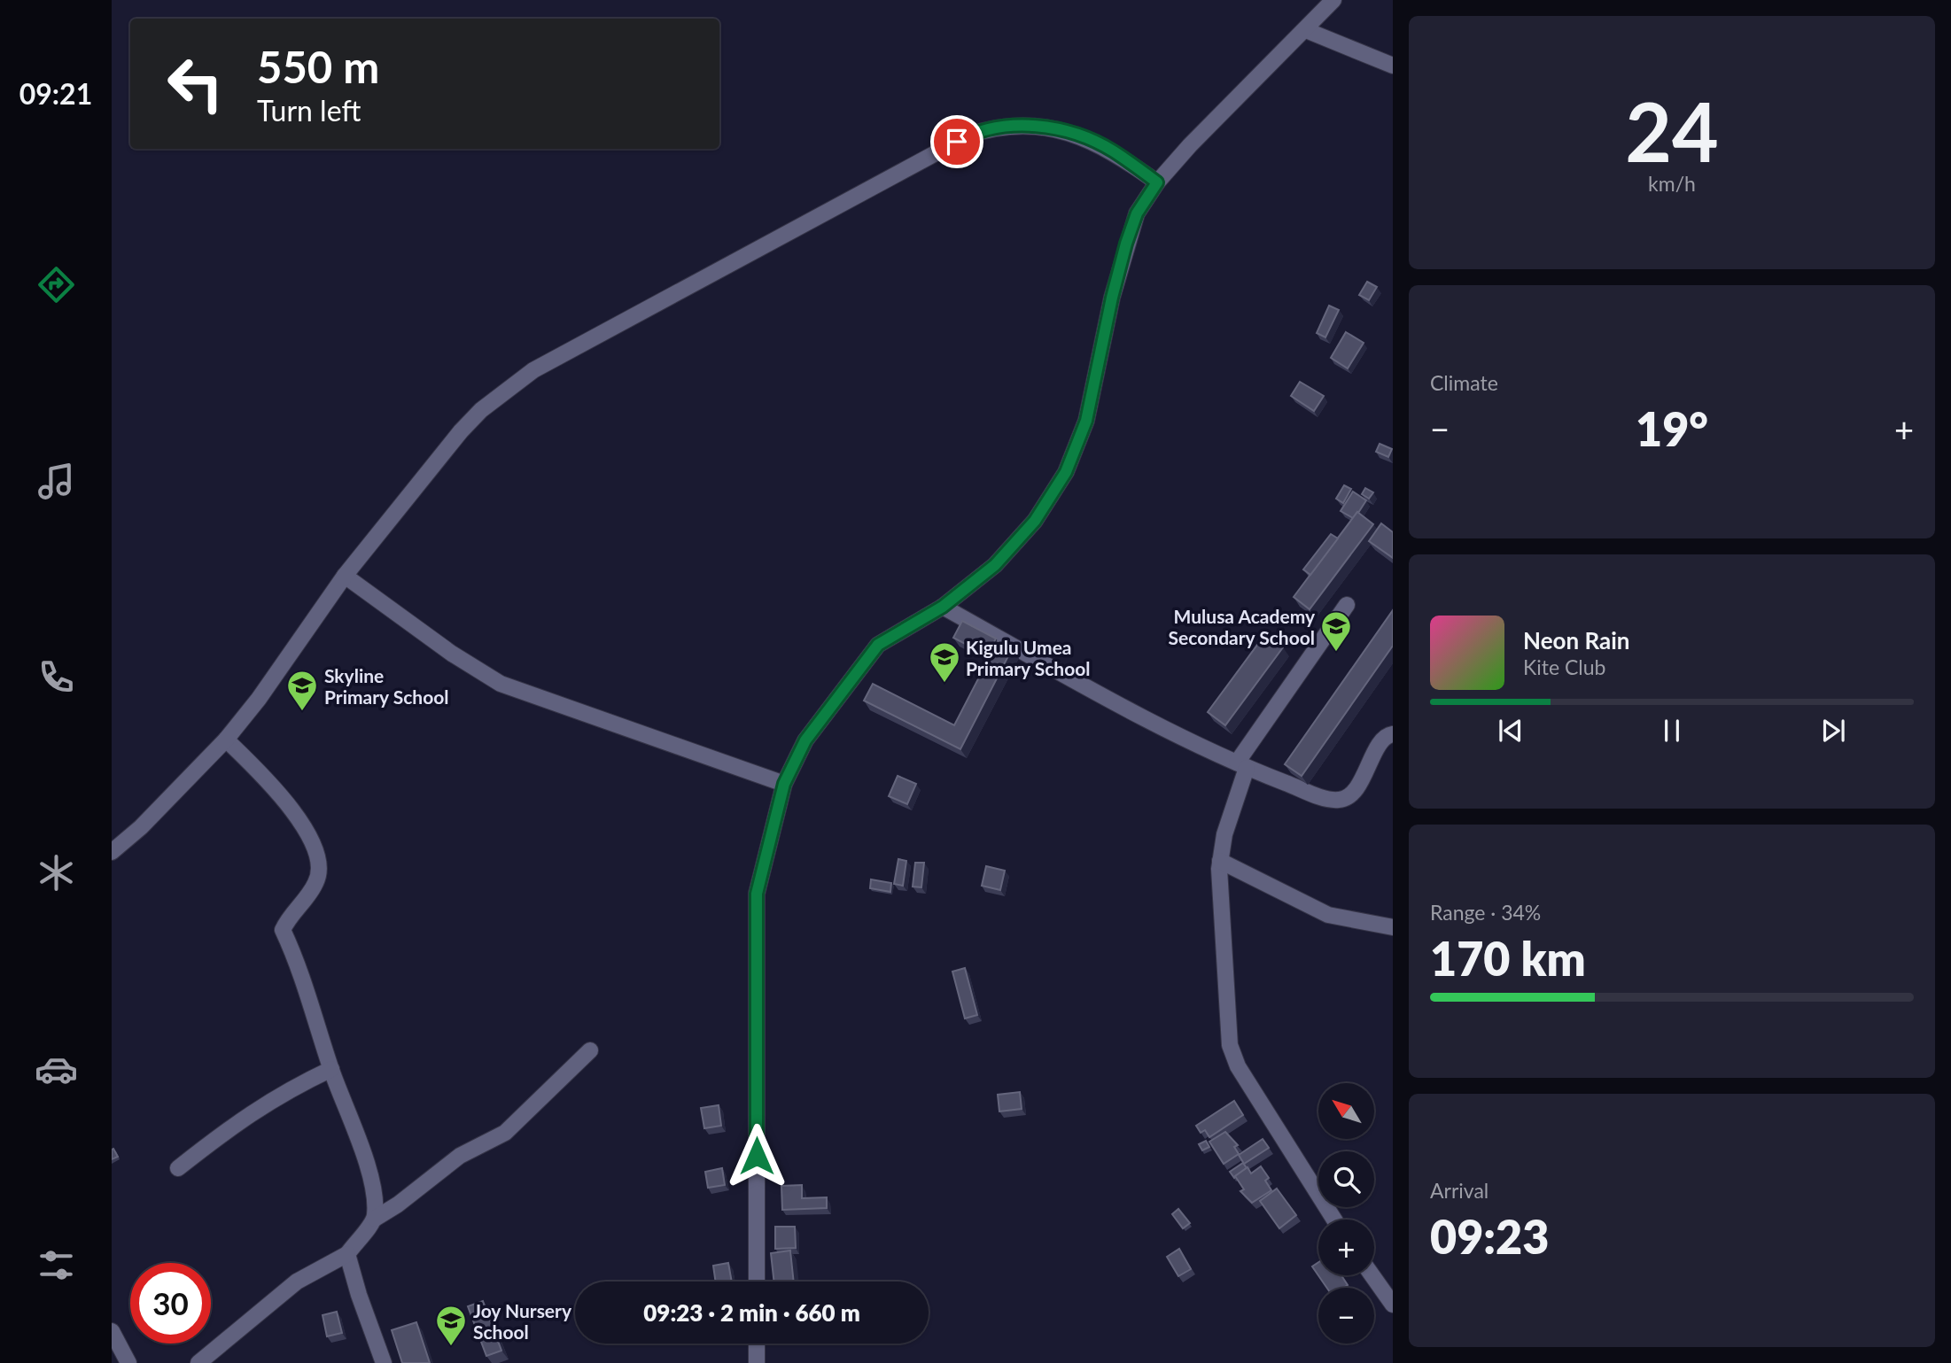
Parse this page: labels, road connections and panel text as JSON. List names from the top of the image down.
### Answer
{
  "places": {
    "school or university": [
      "Mulusa Academy Secondary School",
      "Kigulu Umea Primary School",
      "Skyline Primary School",
      "Joy Nursery School"
    ]
  },
  "north": "top left",
  "page": {
    "tabs": "09:21",
    "tile": [
      ["24", "km/h"],
      "Climate",
      ["Range · 34%", "170 km"],
      ["Arrival", "09:23"]
    ],
    "turn": ["550 m", "Turn left"],
    "heat": ["−", "19°", "+"],
    "song": ["Neon Rain", "Kite Club"],
    "map_buttons": ["+", "−"],
    "limit": "30",
    "trip": "09:23 · 2 min · 660 m"
  }
}
